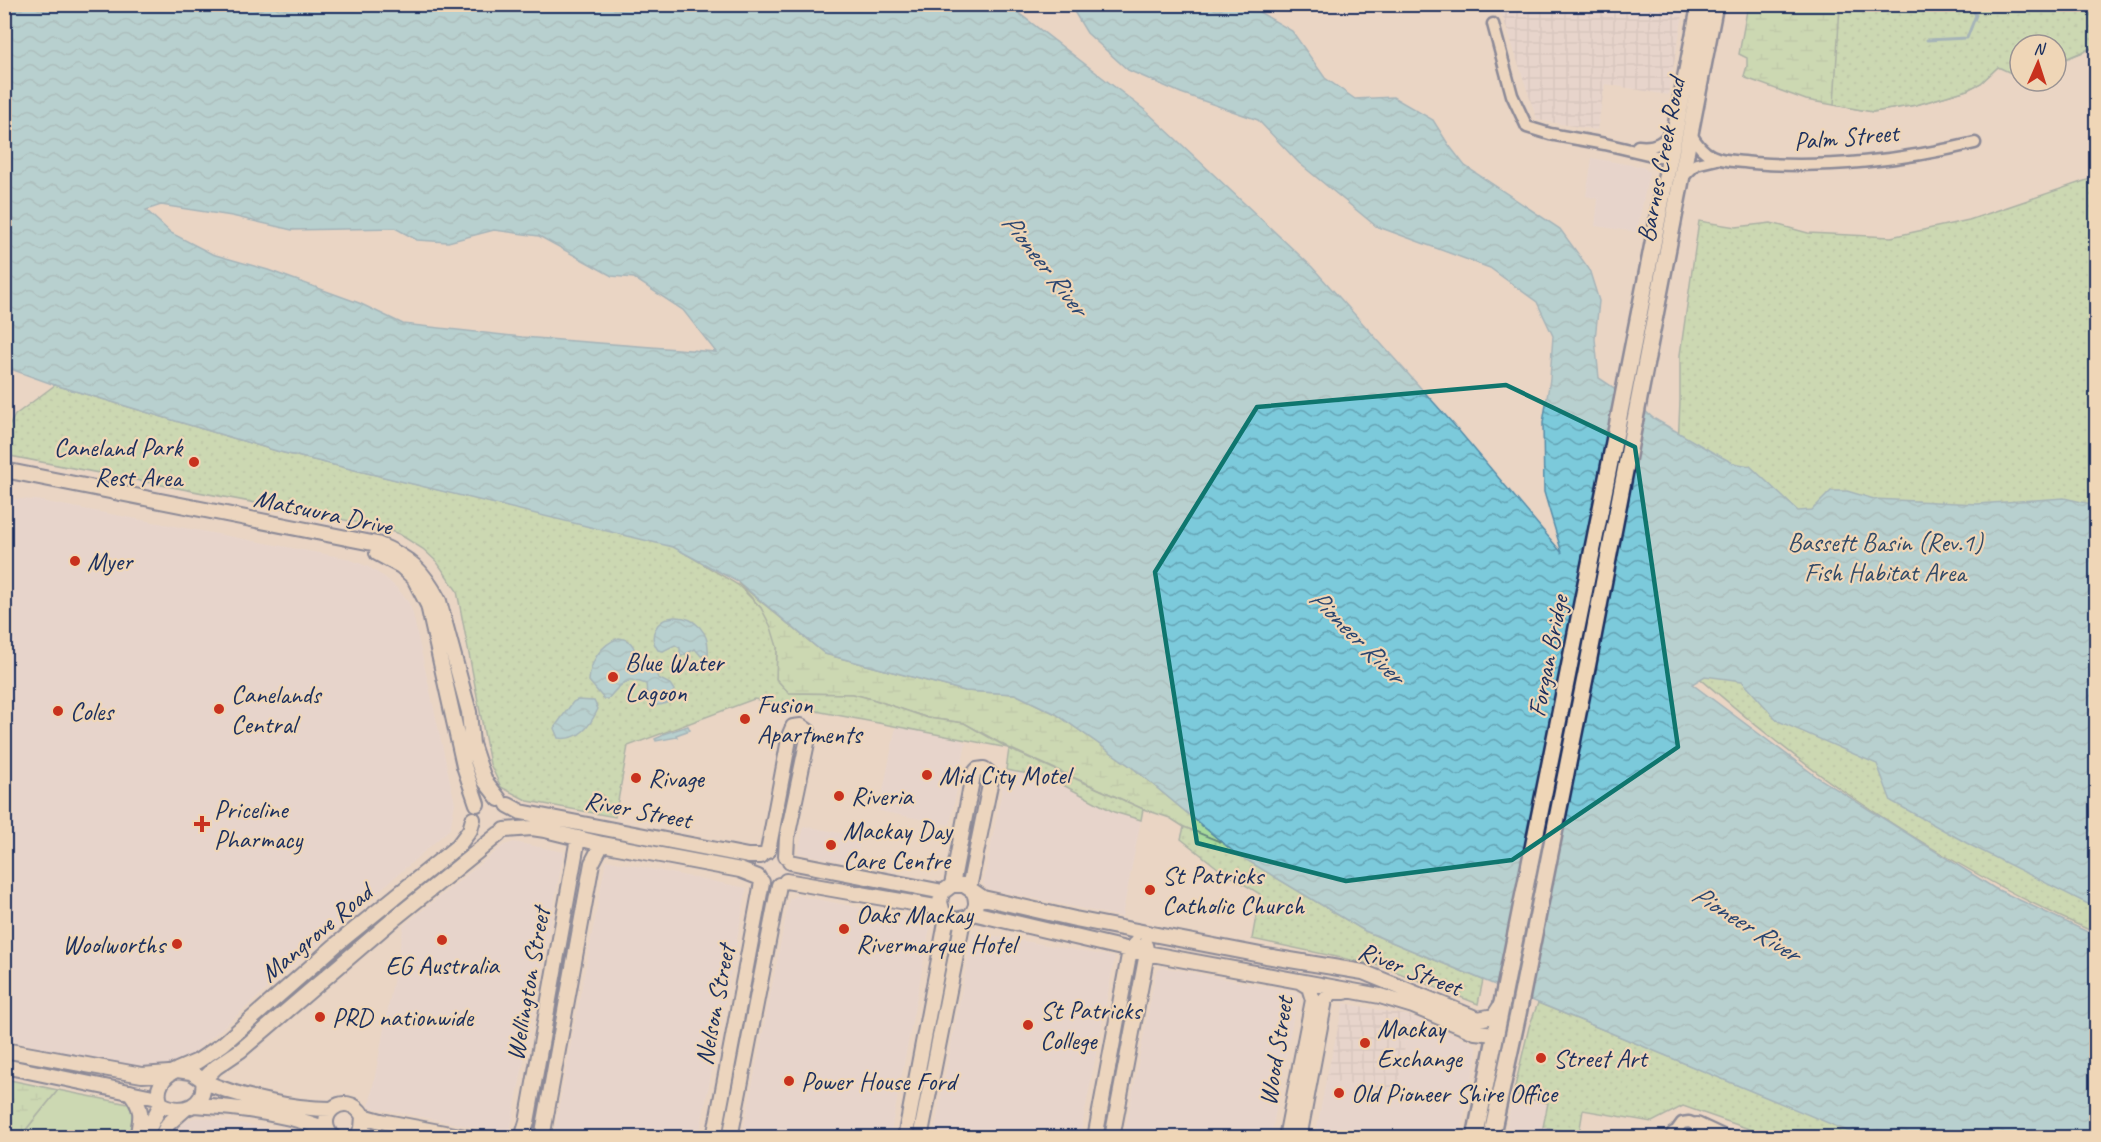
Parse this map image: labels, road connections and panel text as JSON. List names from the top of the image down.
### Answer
{
  "streets": {
    "main road": ["Barnes Creek Road", "Forgan Bridge"],
    "street": [
      "Palm Street",
      "Matsuura Drive",
      "River Street",
      "Mangrove Road",
      "Wellington Street",
      "Nelson Street",
      "Wood Street"
    ]
  },
  "crossings": [
    ["Palm Street", "Barnes Creek Road"],
    ["Barnes Creek Road", "Forgan Bridge"],
    ["Matsuura Drive", "River Street"],
    ["Matsuura Drive", "Mangrove Road"],
    ["Forgan Bridge", "River Street"],
    ["River Street", "Mangrove Road"],
    ["River Street", "Wellington Street"],
    ["River Street", "Nelson Street"],
    ["River Street", "Wood Street"]
  ],
  "water": ["Pioneer River"],
  "parks": ["Bassett Basin (Rev.1) Fish Habitat Area"],
  "places": {
    "other": [
      "Caneland Park Rest Area",
      "Myer",
      "Blue Water Lagoon",
      "Canelands Central",
      "Coles",
      "Fusion Apartments",
      "Mid City Motel",
      "Rivage",
      "Riveria",
      "Mackay Day Care Centre",
      "St Patricks Catholic Church",
      "Oaks Mackay Rivermarque Hotel",
      "EG Australia",
      "Woolworths",
      "PRD nationwide",
      "St Patricks College",
      "Mackay Exchange",
      "Street Art",
      "Power House Ford",
      "Old Pioneer Shire Office"
    ],
    "health": ["Priceline Pharmacy"]
  },
  "north": "top"
}
